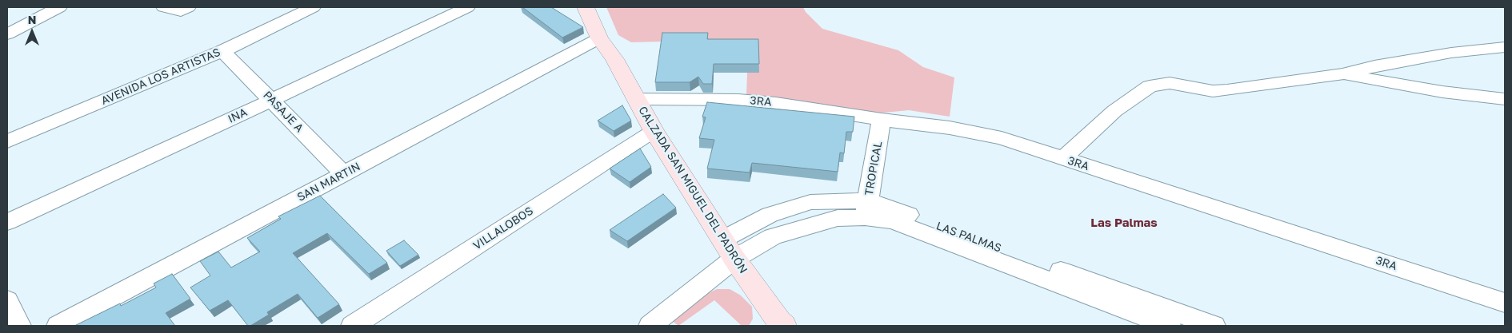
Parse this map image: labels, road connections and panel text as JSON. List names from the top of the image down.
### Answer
{
  "streets": {
    "main road": ["CALZADA SAN MIGUEL DEL PADRÓN"],
    "street": [
      "AVENIDA LOS ARTISTAS",
      "3RA",
      "PASAJE A",
      "INA",
      "TROPICAL",
      "SAN MARTIN",
      "VILLALOBOS",
      "LAS PALMAS"
    ]
  },
  "crossings": [
    ["AVENIDA LOS ARTISTAS", "PASAJE A"],
    ["3RA", "TROPICAL"],
    ["3RA", "CALZADA SAN MIGUEL DEL PADRÓN"],
    ["PASAJE A", "INA"],
    ["PASAJE A", "SAN MARTIN"],
    ["TROPICAL", "LAS PALMAS"],
    ["SAN MARTIN", "CALZADA SAN MIGUEL DEL PADRÓN"],
    ["CALZADA SAN MIGUEL DEL PADRÓN", "VILLALOBOS"],
    ["CALZADA SAN MIGUEL DEL PADRÓN", "LAS PALMAS"]
  ],
  "districts": ["Las Palmas"],
  "north": "top"
}
